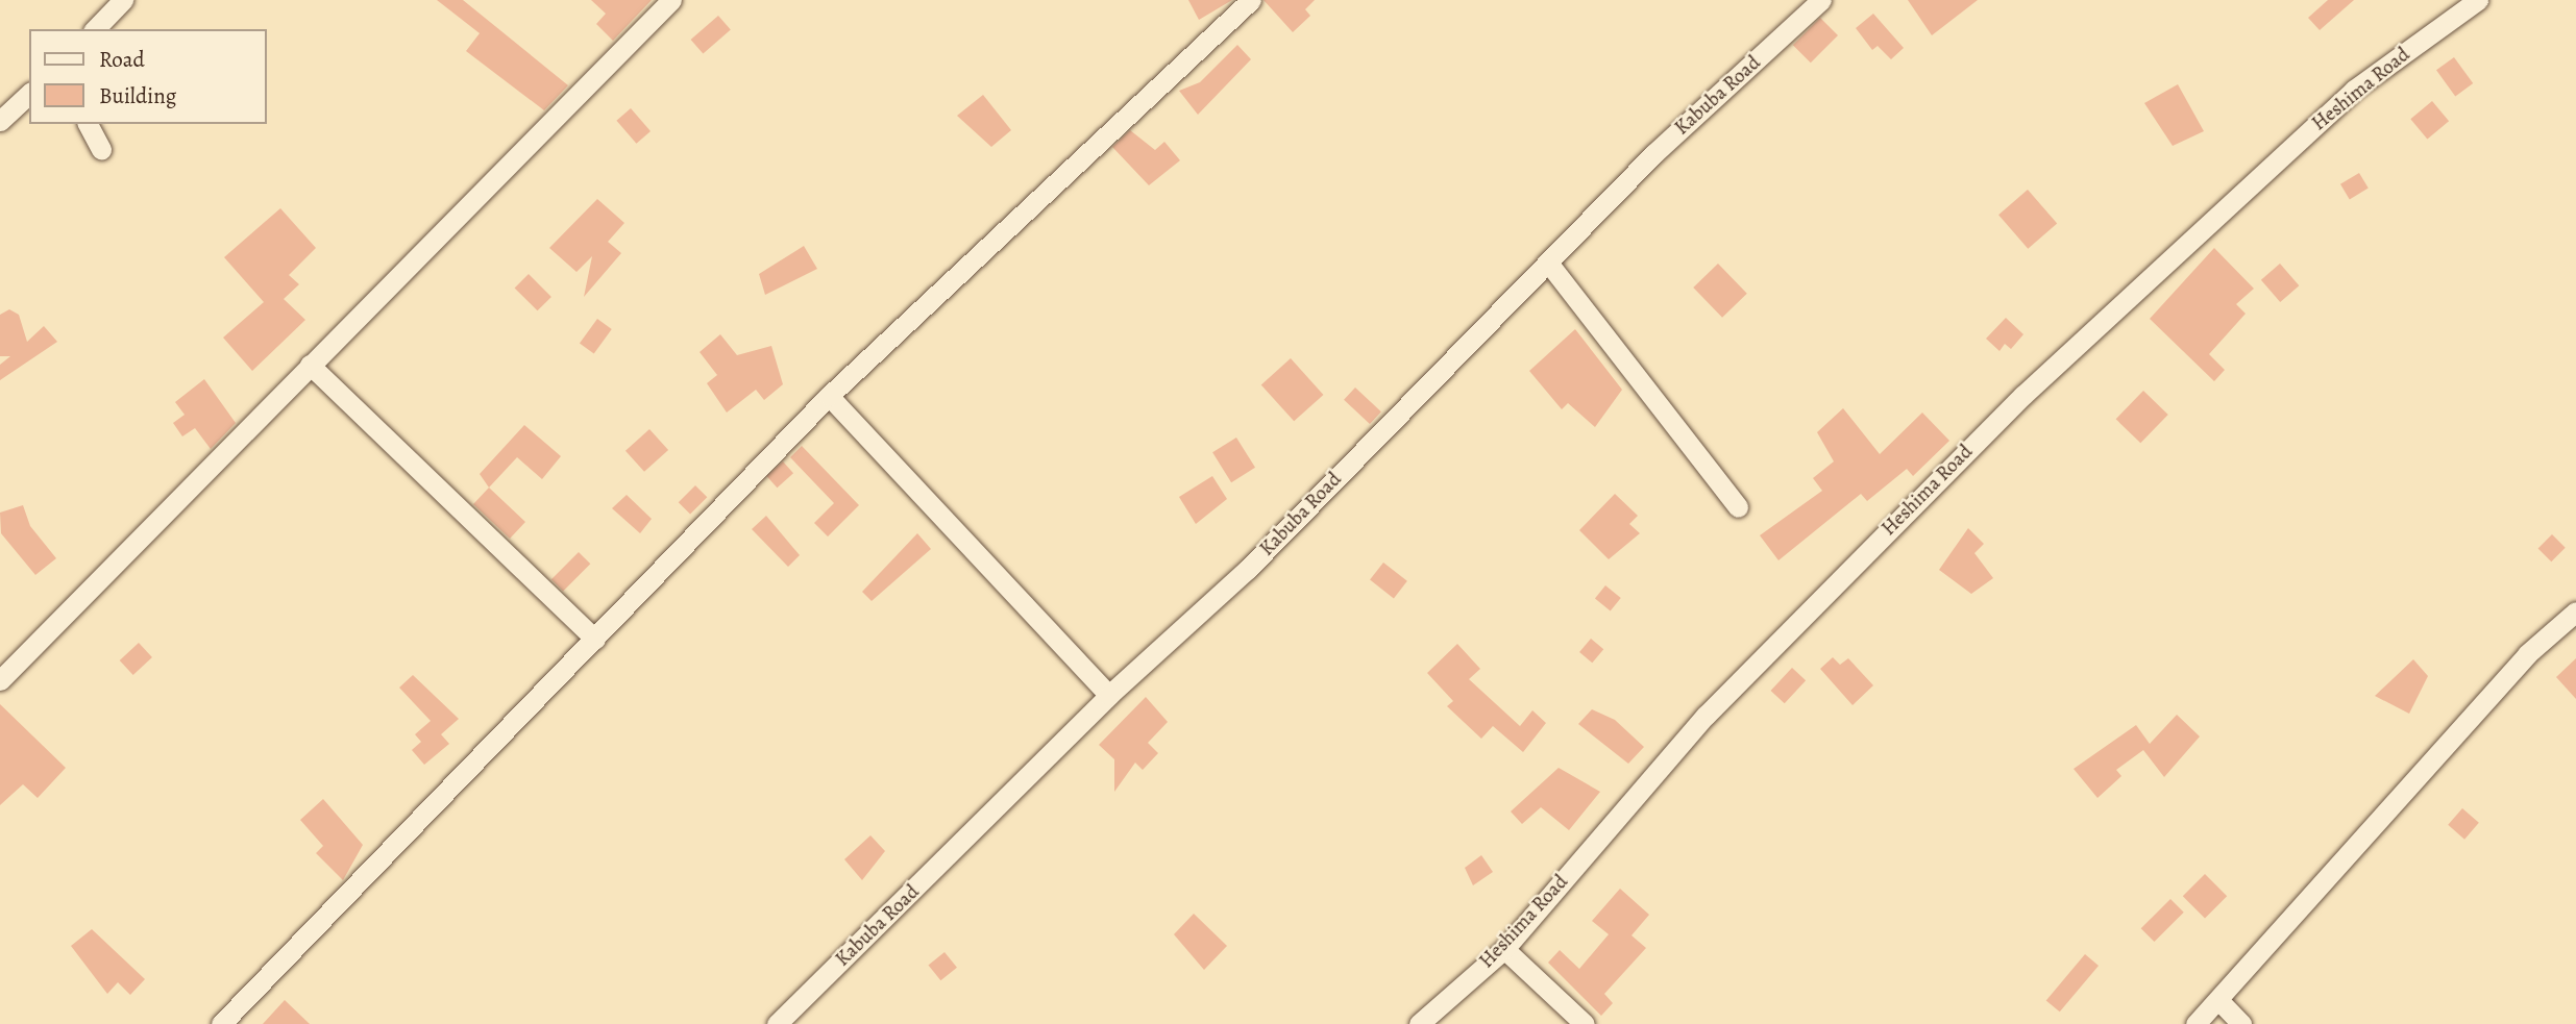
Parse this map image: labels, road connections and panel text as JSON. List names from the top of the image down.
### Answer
{
  "streets": {
    "street": ["Heshima Road", "Kabuba Road"]
  },
  "legend": ["Road", "Building"]
}
